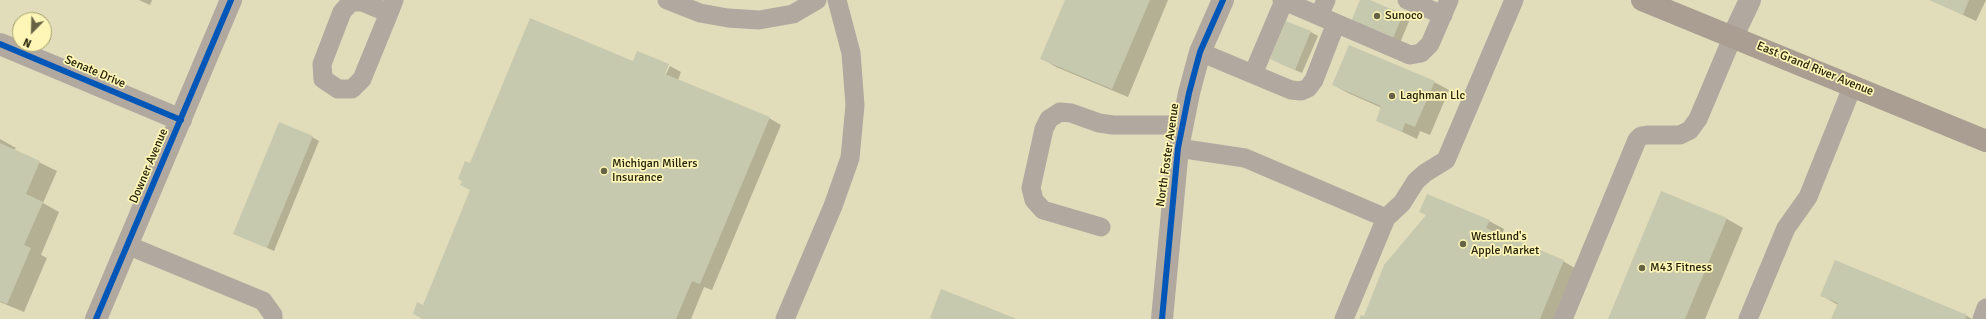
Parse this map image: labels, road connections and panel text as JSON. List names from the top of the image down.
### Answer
{
  "streets": {
    "main road": ["East Grand River Avenue"],
    "street": ["Senate Drive", "North Foster Avenue", "Downer Avenue"]
  },
  "crossings": [
    ["Senate Drive", "Downer Avenue"]
  ],
  "places": [
    "Sunoco",
    "Laghman Llc",
    "Michigan Millers Insurance",
    "Westlund's Apple Market",
    "M43 Fitness"
  ],
  "north": "bottom left"
}
